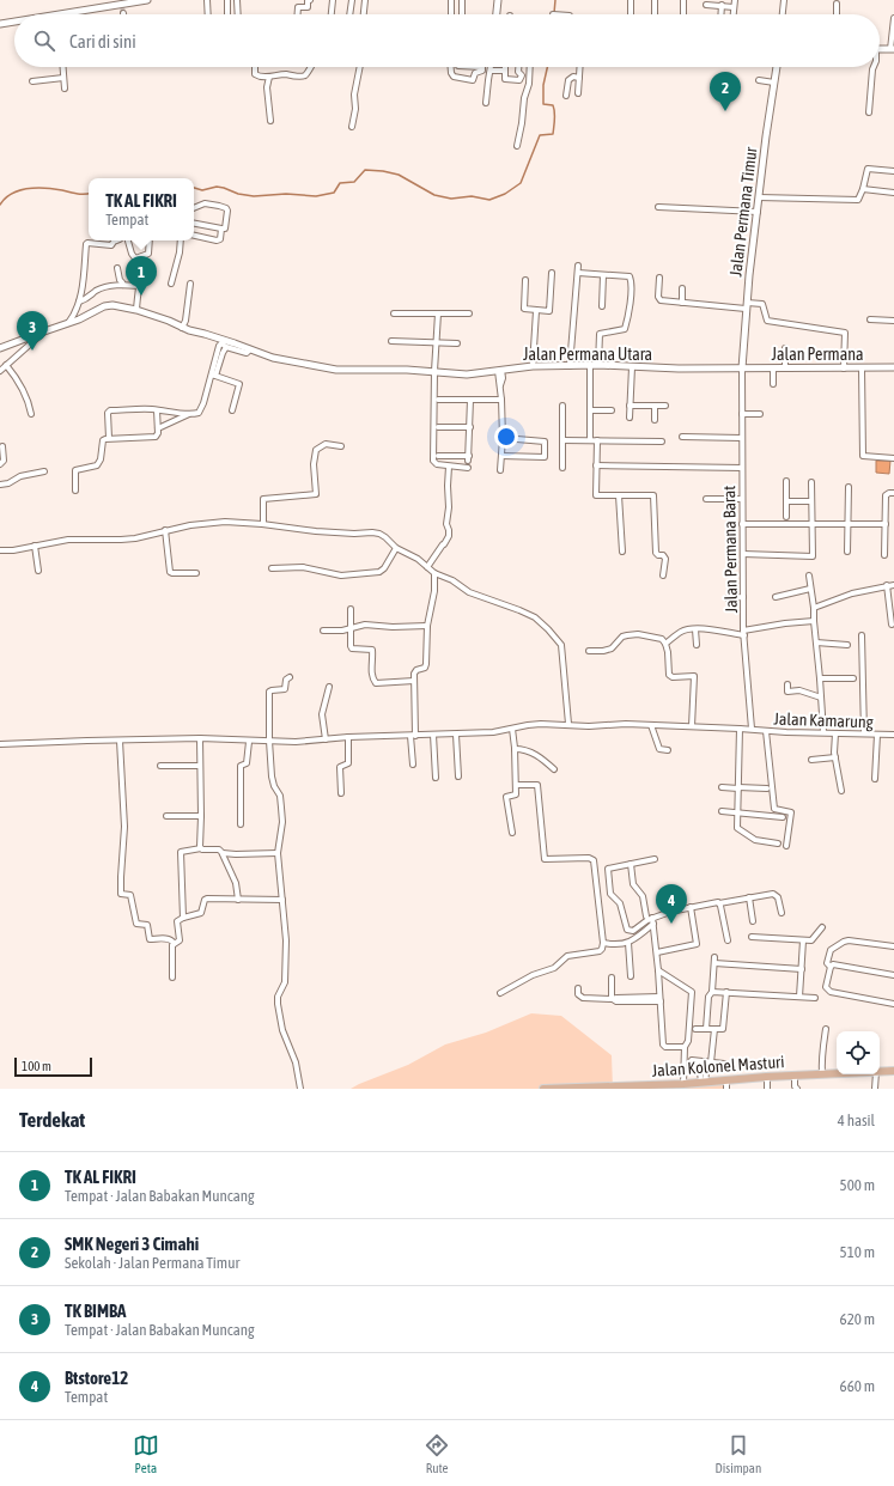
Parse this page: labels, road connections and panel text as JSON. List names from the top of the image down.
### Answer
{
  "streets": {
    "main road": ["Jalan Kolonel Masturi"],
    "street": [
      "Jalan Permana Timur",
      "Jalan Permana Utara",
      "Jalan Permana",
      "Jalan Permana Barat",
      "Jalan Kamarung"
    ]
  },
  "crossings": [
    ["Jalan Permana Timur", "Jalan Permana Utara"],
    ["Jalan Permana Timur", "Jalan Permana"],
    ["Jalan Permana Timur", "Jalan Permana Barat"],
    ["Jalan Permana Utara", "Jalan Permana"],
    ["Jalan Permana Utara", "Jalan Permana Barat"],
    ["Jalan Permana", "Jalan Permana Barat"],
    ["Jalan Permana Barat", "Jalan Kamarung"]
  ],
  "scale_bar": "100 m",
  "page": {
    "search": "Cari di sini",
    "pins": [
      "2",
      "1",
      "3",
      "4"
    ],
    "popup": ["TK AL FIKRI", "Tempat"],
    "scale": "100 m",
    "heading": ["Terdekat", "4 hasil"],
    "list": [
      {
        "mark": "1",
        "name": "TK AL FIKRI",
        "note": "Tempat · Jalan Babakan Muncang",
        "value": "500 m"
      },
      {
        "mark": "2",
        "name": "SMK Negeri 3 Cimahi",
        "note": "Sekolah · Jalan Permana Timur",
        "value": "510 m"
      },
      {
        "mark": "3",
        "name": "TK BIMBA",
        "note": "Tempat · Jalan Babakan Muncang",
        "value": "620 m"
      },
      {
        "mark": "4",
        "name": "Btstore12",
        "note": "Tempat",
        "value": "660 m"
      }
    ],
    "nav": ["Peta", "Rute", "Disimpan"]
  }
}
